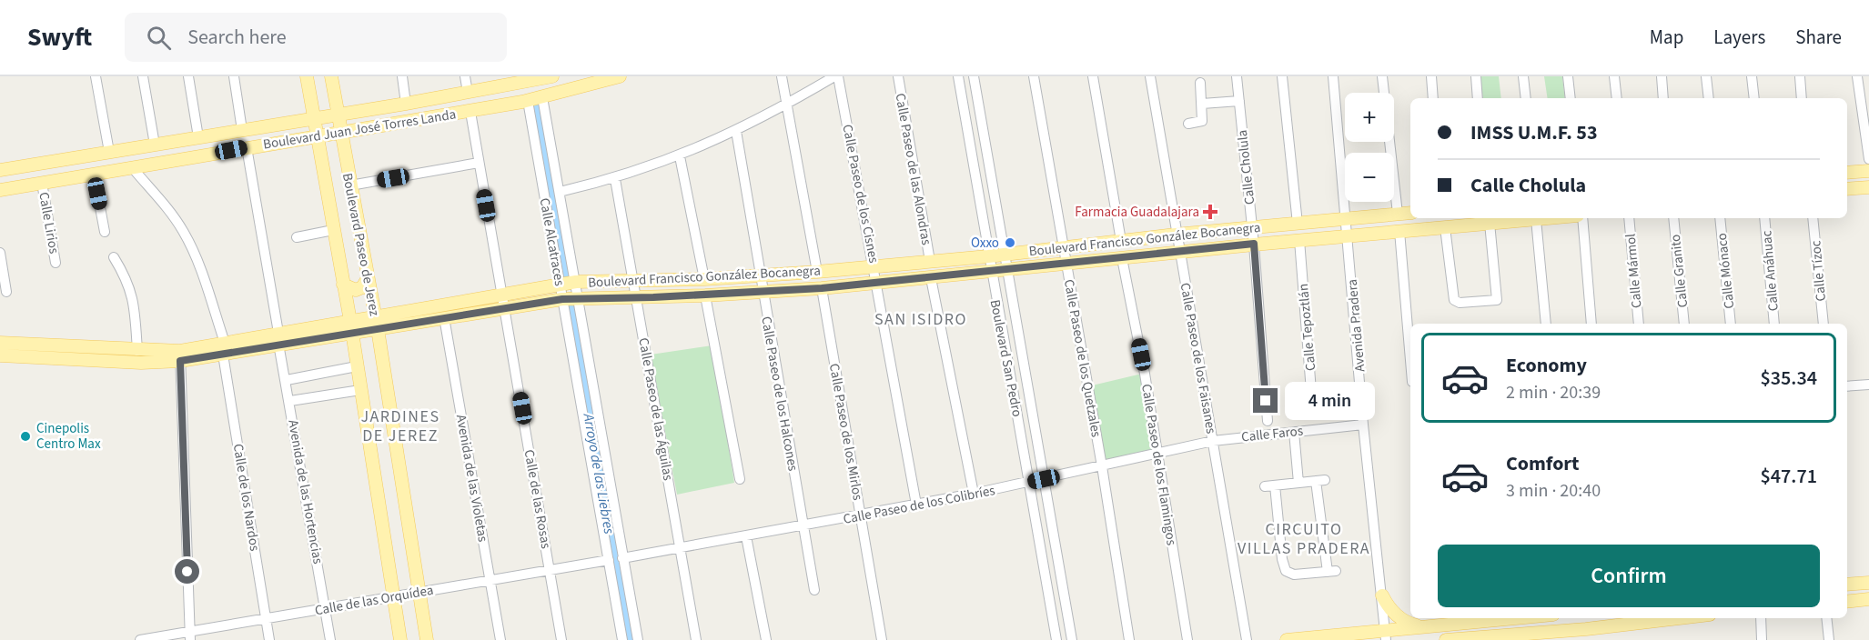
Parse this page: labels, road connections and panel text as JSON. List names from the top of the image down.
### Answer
{
  "streets": {
    "main road": ["Boulevard Juan José Torres Landa", "Boulevard Francisco González Bocanegra", "Boulevard Paseo de Jerez"],
    "street": [
      "Calle Cholula",
      "Calle Paseo de las Alondras",
      "Calle Paseo de los Cisnes",
      "Calle Lirios",
      "Calle Alcatraces",
      "Calle Mármol",
      "Calle Granito",
      "Calle Mónaco",
      "Calle Anáhuac",
      "Calle Tízoc",
      "Avenida Pradera",
      "Calle Tepoztlán",
      "Boulevard San Pedro",
      "Calle Paseo de los Quetzales",
      "Calle Paseo de los Faisanes",
      "Calle Paseo de los Halcones",
      "Calle Paseo de las Águilas",
      "Calle Paseo de los Mirlos",
      "Calle Faros",
      "Calle Paseo de los Flamingos",
      "Avenida de las Violetas",
      "Avenida de las Hortencias",
      "Calle de los Nardos",
      "Calle de las Rosas",
      "Calle Paseo de los Colibríes",
      "Calle de las Orquídea"
    ]
  },
  "crossings": [
    ["Boulevard Juan José Torres Landa", "Calle Lirios"],
    ["Boulevard Juan José Torres Landa", "Calle Alcatraces"],
    ["Boulevard Juan José Torres Landa", "Boulevard Paseo de Jerez"],
    ["Boulevard Juan José Torres Landa", "Avenida de las Hortencias"],
    ["Boulevard Juan José Torres Landa", "Calle de los Nardos"],
    ["Boulevard Juan José Torres Landa", "Calle de las Rosas"],
    ["Calle Cholula", "Boulevard Francisco González Bocanegra"],
    ["Calle Paseo de las Alondras", "Boulevard Francisco González Bocanegra"],
    ["Calle Paseo de los Cisnes", "Boulevard Francisco González Bocanegra"],
    ["Calle Paseo de los Cisnes", "Calle Paseo de los Colibríes"],
    ["Boulevard Francisco González Bocanegra", "Calle Alcatraces"],
    ["Boulevard Francisco González Bocanegra", "Boulevard Paseo de Jerez"],
    ["Boulevard Francisco González Bocanegra", "Avenida Pradera"],
    ["Boulevard Francisco González Bocanegra", "Calle Tepoztlán"],
    ["Boulevard Francisco González Bocanegra", "Boulevard San Pedro"],
    ["Boulevard Francisco González Bocanegra", "Calle Paseo de los Quetzales"],
    ["Boulevard Francisco González Bocanegra", "Calle Paseo de los Faisanes"],
    ["Boulevard Francisco González Bocanegra", "Calle Paseo de los Halcones"],
    ["Boulevard Francisco González Bocanegra", "Calle Paseo de las Águilas"],
    ["Boulevard Francisco González Bocanegra", "Calle Paseo de los Mirlos"],
    ["Boulevard Francisco González Bocanegra", "Calle Paseo de los Flamingos"],
    ["Boulevard Francisco González Bocanegra", "Avenida de las Violetas"],
    ["Boulevard Francisco González Bocanegra", "Avenida de las Hortencias"],
    ["Boulevard Francisco González Bocanegra", "Calle de los Nardos"],
    ["Boulevard Francisco González Bocanegra", "Calle de las Rosas"],
    ["Calle Alcatraces", "Calle de las Orquídea"],
    ["Boulevard Paseo de Jerez", "Calle de las Orquídea"],
    ["Avenida Pradera", "Calle Faros"],
    ["Boulevard San Pedro", "Calle Paseo de los Colibríes"],
    ["Calle Paseo de los Quetzales", "Calle Paseo de los Colibríes"],
    ["Calle Paseo de los Faisanes", "Calle Faros"],
    ["Calle Paseo de los Faisanes", "Calle Paseo de los Colibríes"],
    ["Calle Paseo de los Halcones", "Calle Paseo de los Colibríes"],
    ["Calle Paseo de las Águilas", "Calle Paseo de los Colibríes"],
    ["Calle Paseo de los Mirlos", "Calle Paseo de los Colibríes"],
    ["Calle Faros", "Calle Paseo de los Colibríes"],
    ["Calle Paseo de los Flamingos", "Calle Paseo de los Colibríes"],
    ["Avenida de las Violetas", "Calle de las Orquídea"],
    ["Avenida de las Hortencias", "Calle de las Orquídea"],
    ["Calle de los Nardos", "Calle de las Orquídea"],
    ["Calle de las Rosas", "Calle de las Orquídea"]
  ],
  "districts": ["SAN ISIDRO", "JARDINES DE JEREZ", "CIRCUITO VILLAS PRADERA"],
  "water": ["Arroyo de las Liebres"],
  "places": {
    "health": ["Farmacia Guadalajara"],
    "other": ["Oxxo", "Cinepolis Centro Max"]
  },
  "page": {
    "header": "Swyft",
    "search": "Search here",
    "nav": ["Map", "Layers", "Share"],
    "map_buttons": ["+", "−"],
    "banner": ["IMSS U.M.F. 53", "Calle Cholula"],
    "list": [
      {
        "name": "Economy",
        "note": "2 min · 20:39",
        "value": "$35.34"
      },
      {
        "name": "Comfort",
        "note": "3 min · 20:40",
        "value": "$47.71"
      }
    ],
    "bubble": "4 min",
    "buttons": "Confirm"
  }
}
